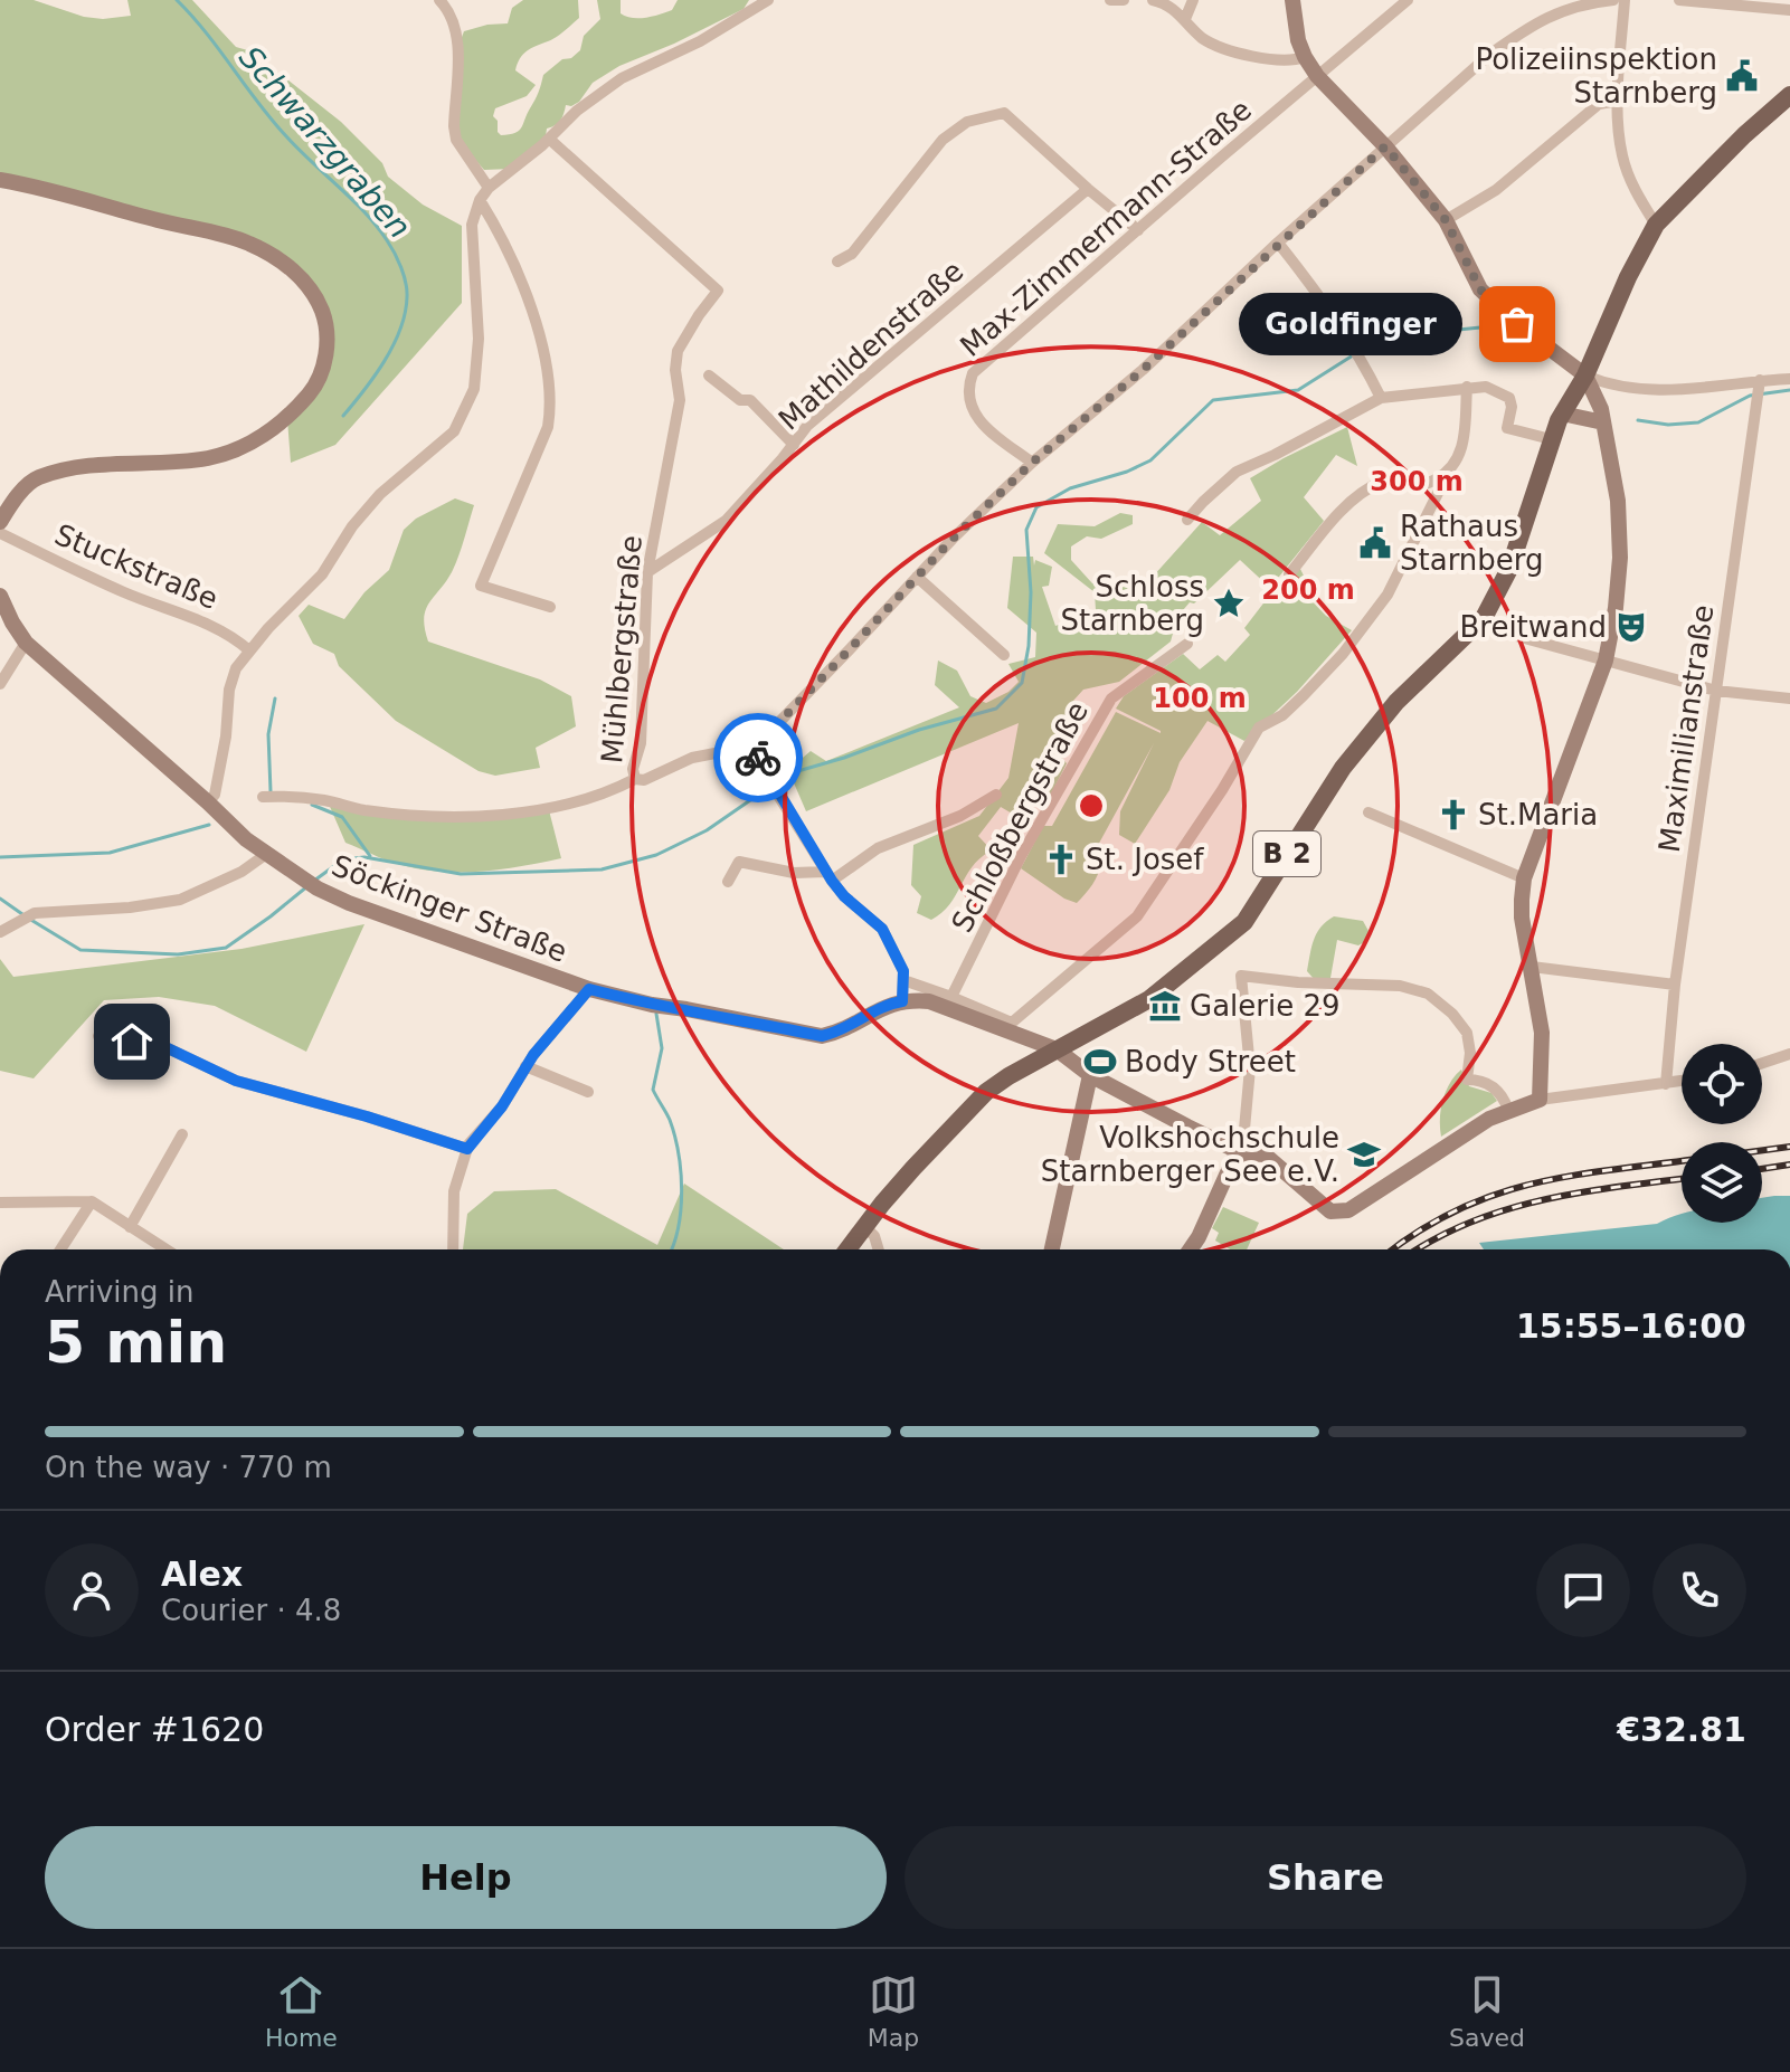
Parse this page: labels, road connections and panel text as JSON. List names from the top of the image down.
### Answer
{
  "streets": {
    "main road": ["B 2"],
    "street": [
      "Max-Zimmermann-Straße",
      "Mathildenstraße",
      "Stuckstraße",
      "Mühlbergstraße",
      "Maximilianstraße",
      "Schloßbergstraße",
      "Söckinger Straße"
    ]
  },
  "crossings": [
    ["Mathildenstraße", "Mühlbergstraße"]
  ],
  "water": ["Schwarzgraben"],
  "places": {
    "public building": ["Polizeiinspektion Starnberg", "Rathaus Starnberg"],
    "other": ["Goldfinger"],
    "place": ["Schloss Starnberg"],
    "theatre": ["Breitwand"],
    "church": ["St.Maria", "St. Josef"],
    "museum": ["Galerie 29"],
    "sports": ["Body Street"],
    "school or university": ["Volkshochschule Starnberger See e.V."]
  },
  "page": {
    "bubble": "Goldfinger",
    "heading": ["5 min", "Arriving in", "15:55–16:00"],
    "panel": [
      "Alex",
      "Courier · 4.8",
      "Order #1620",
      "€32.81"
    ],
    "bar": "On the way · 770 m",
    "buttons": ["Help", "Share"],
    "tabs": ["Home", "Map", "Saved"]
  },
  "rings": ["300 m", "200 m", "100 m"]
}
